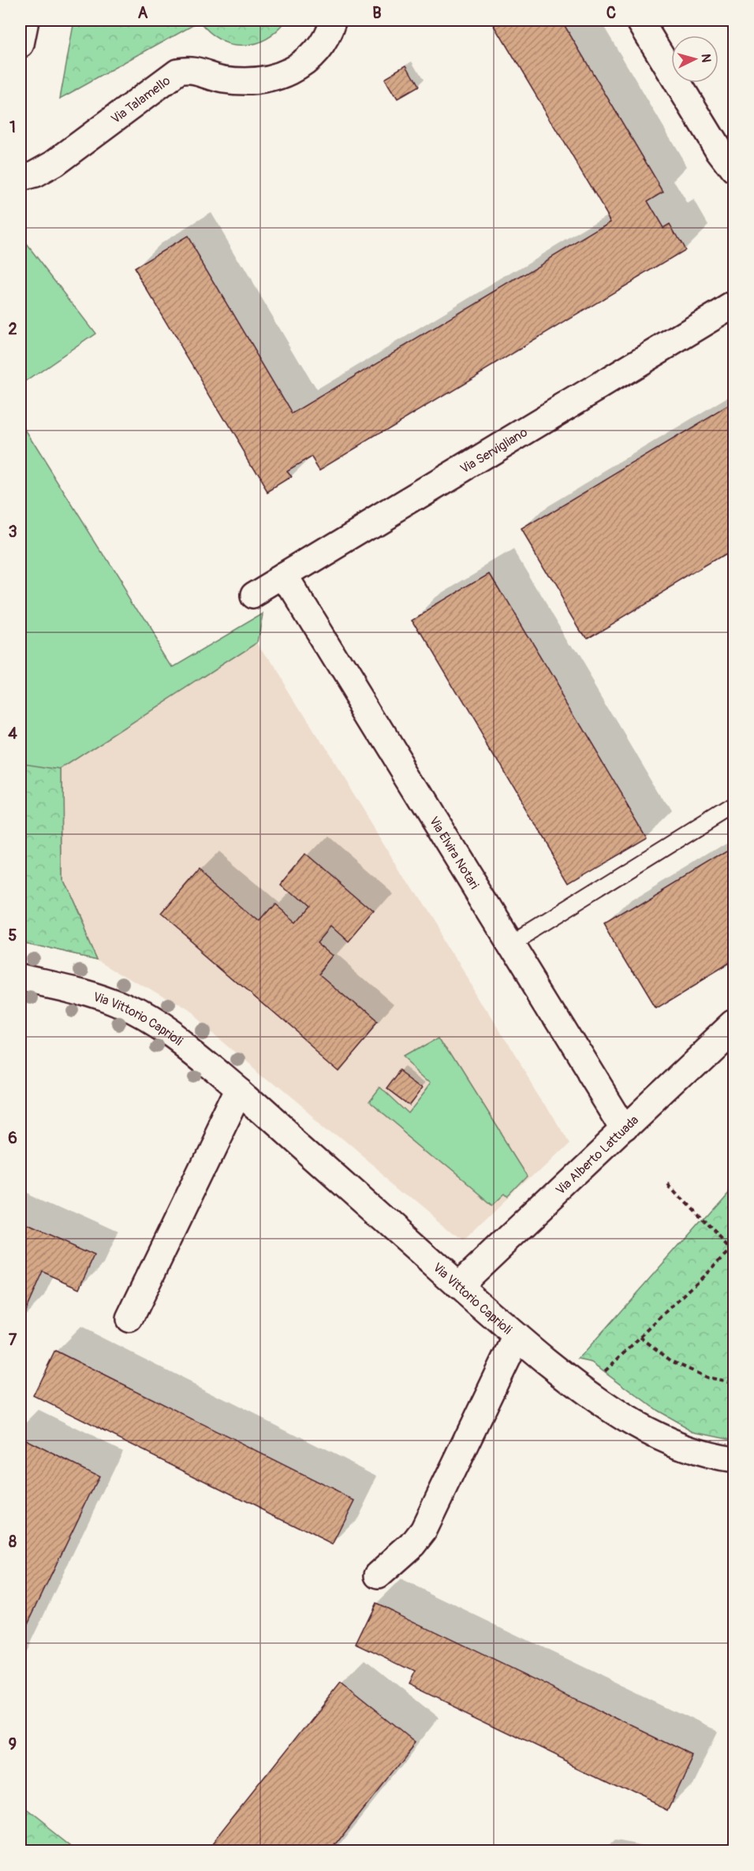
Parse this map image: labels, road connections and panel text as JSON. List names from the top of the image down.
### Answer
{
  "streets": {
    "street": [
      "Via Talamello",
      "Via Servigliano",
      "Via Elvira Notari",
      "Via Vittorio Caprioli",
      "Via Alberto Lattuada"
    ]
  },
  "crossings": [
    ["Via Servigliano", "Via Elvira Notari"],
    ["Via Elvira Notari", "Via Alberto Lattuada"],
    ["Via Vittorio Caprioli", "Via Alberto Lattuada"]
  ],
  "north": "right",
  "grid": {
    "columns": ["A", "B", "C"],
    "rows": [
      "1",
      "2",
      "3",
      "4",
      "5",
      "6",
      "7",
      "8",
      "9"
    ]
  }
}
